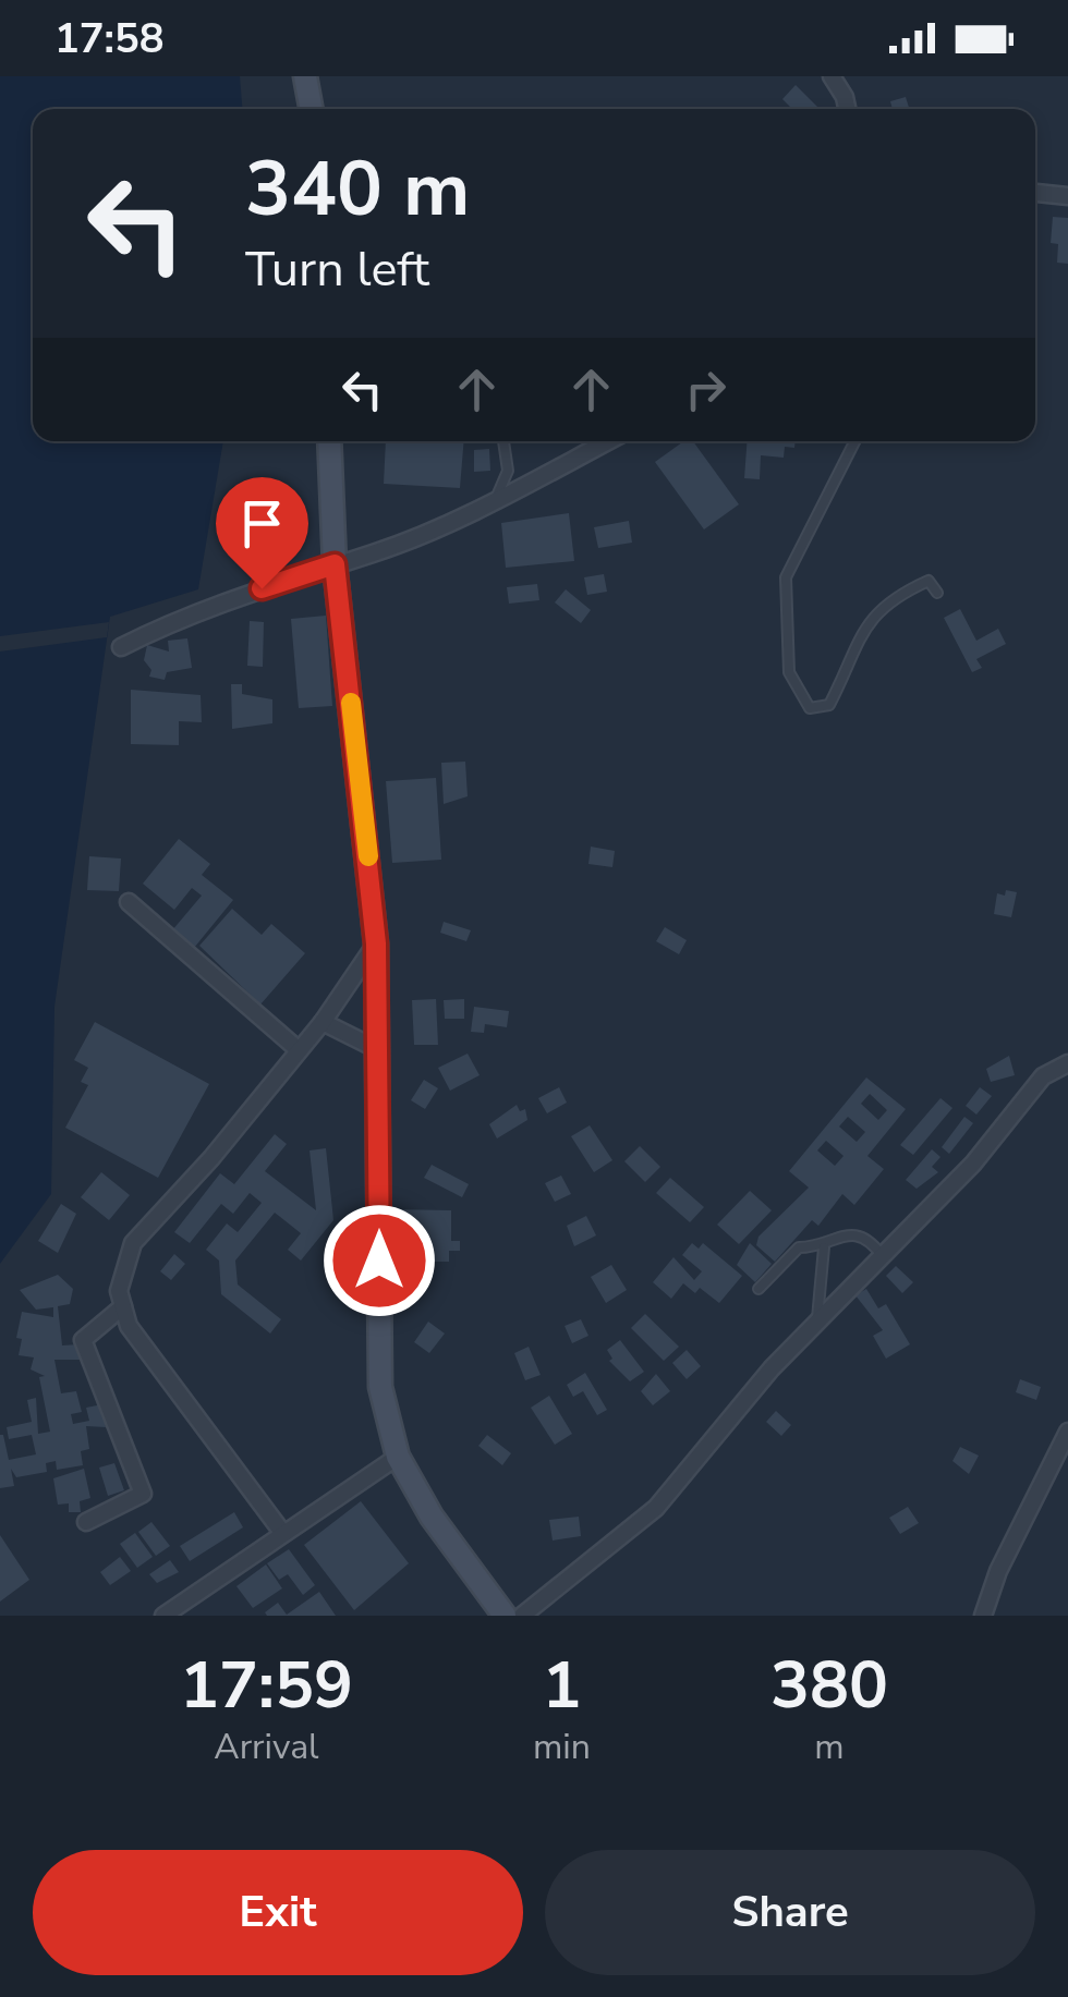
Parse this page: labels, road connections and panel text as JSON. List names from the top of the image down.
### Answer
{
  "page": {
    "status": "17:58",
    "turn": ["340 m", "Turn left"],
    "eta": [
      "17:59",
      "Arrival",
      "1",
      "min",
      "380",
      "m"
    ],
    "buttons": ["Exit", "Share"]
  }
}
